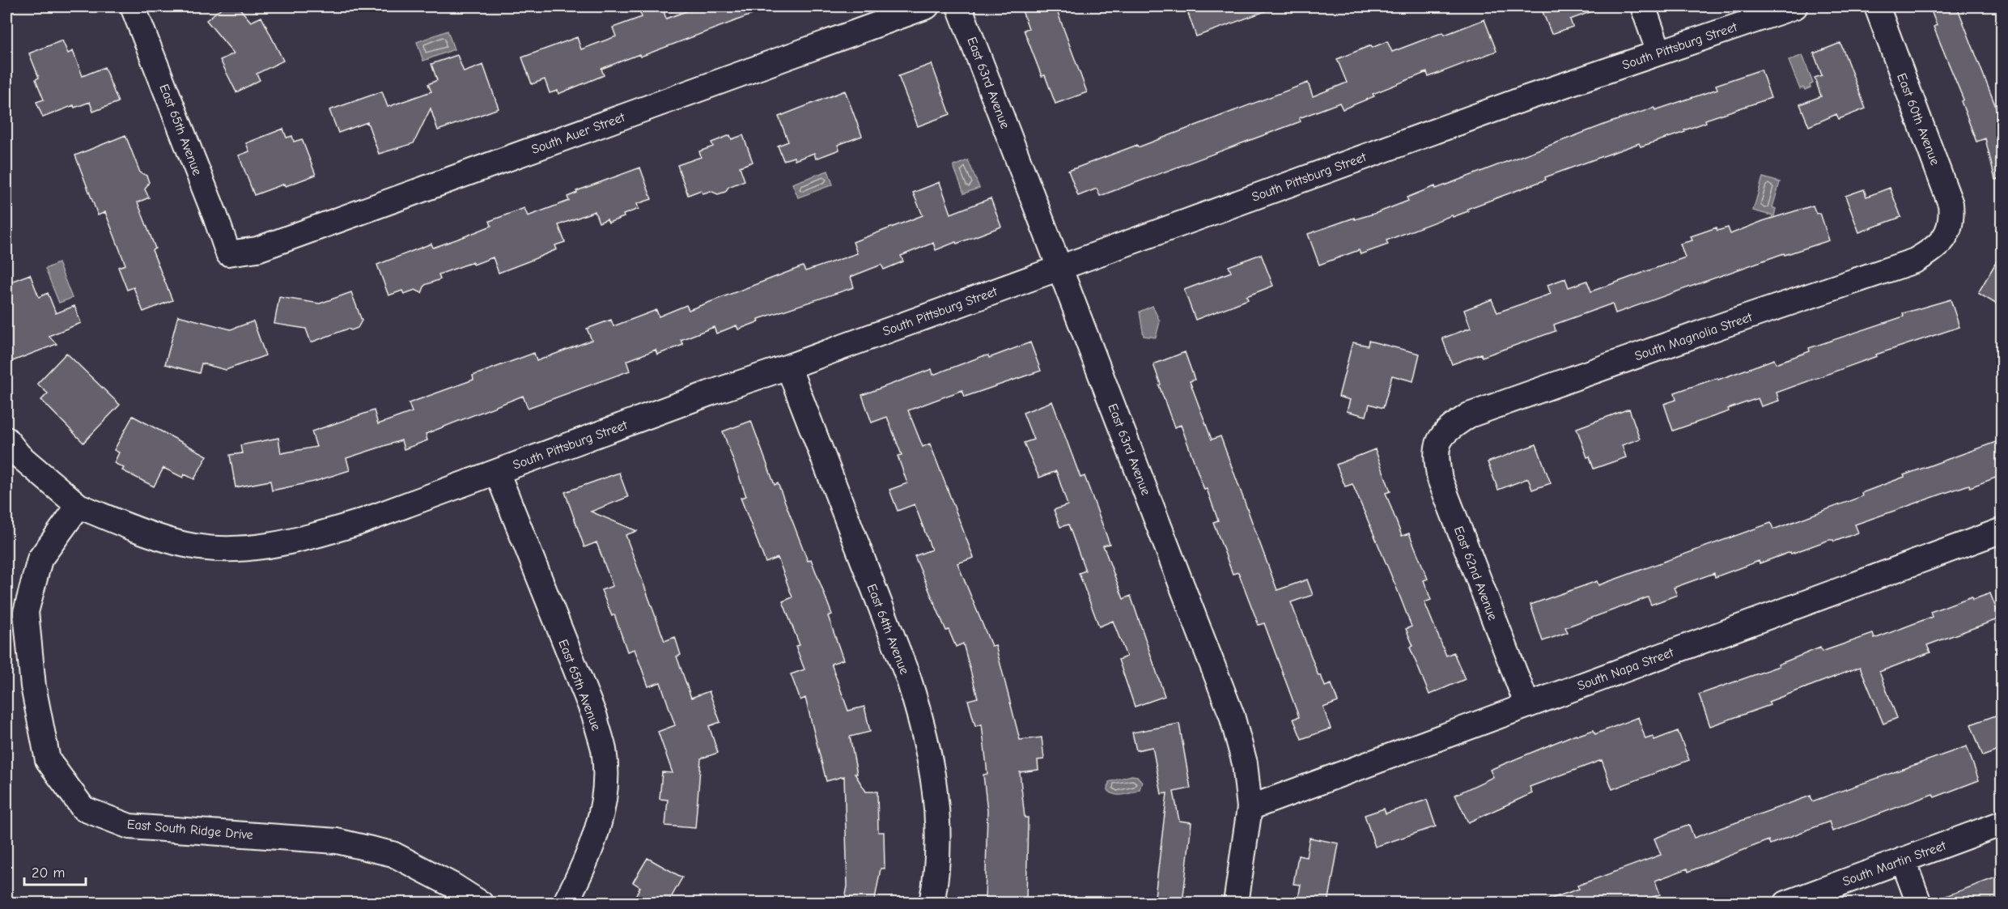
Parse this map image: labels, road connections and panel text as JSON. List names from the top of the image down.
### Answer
{
  "streets": {
    "street": [
      "South Pittsburg Street",
      "East 63rd Avenue",
      "East 60th Avenue",
      "East 65th Avenue",
      "South Auer Street",
      "South Magnolia Street",
      "East 62nd Avenue",
      "East 64th Avenue",
      "South Napa Street",
      "East South Ridge Drive",
      "South Martin Street"
    ]
  },
  "crossings": [
    ["South Pittsburg Street", "East 63rd Avenue"],
    ["South Pittsburg Street", "East 65th Avenue"],
    ["South Pittsburg Street", "East 64th Avenue"],
    ["South Pittsburg Street", "East South Ridge Drive"],
    ["East 63rd Avenue", "South Napa Street"],
    ["East 60th Avenue", "South Magnolia Street"],
    ["East 65th Avenue", "South Auer Street"],
    ["South Magnolia Street", "East 62nd Avenue"],
    ["East 62nd Avenue", "South Napa Street"]
  ],
  "scale_bar": "20 m"
}
